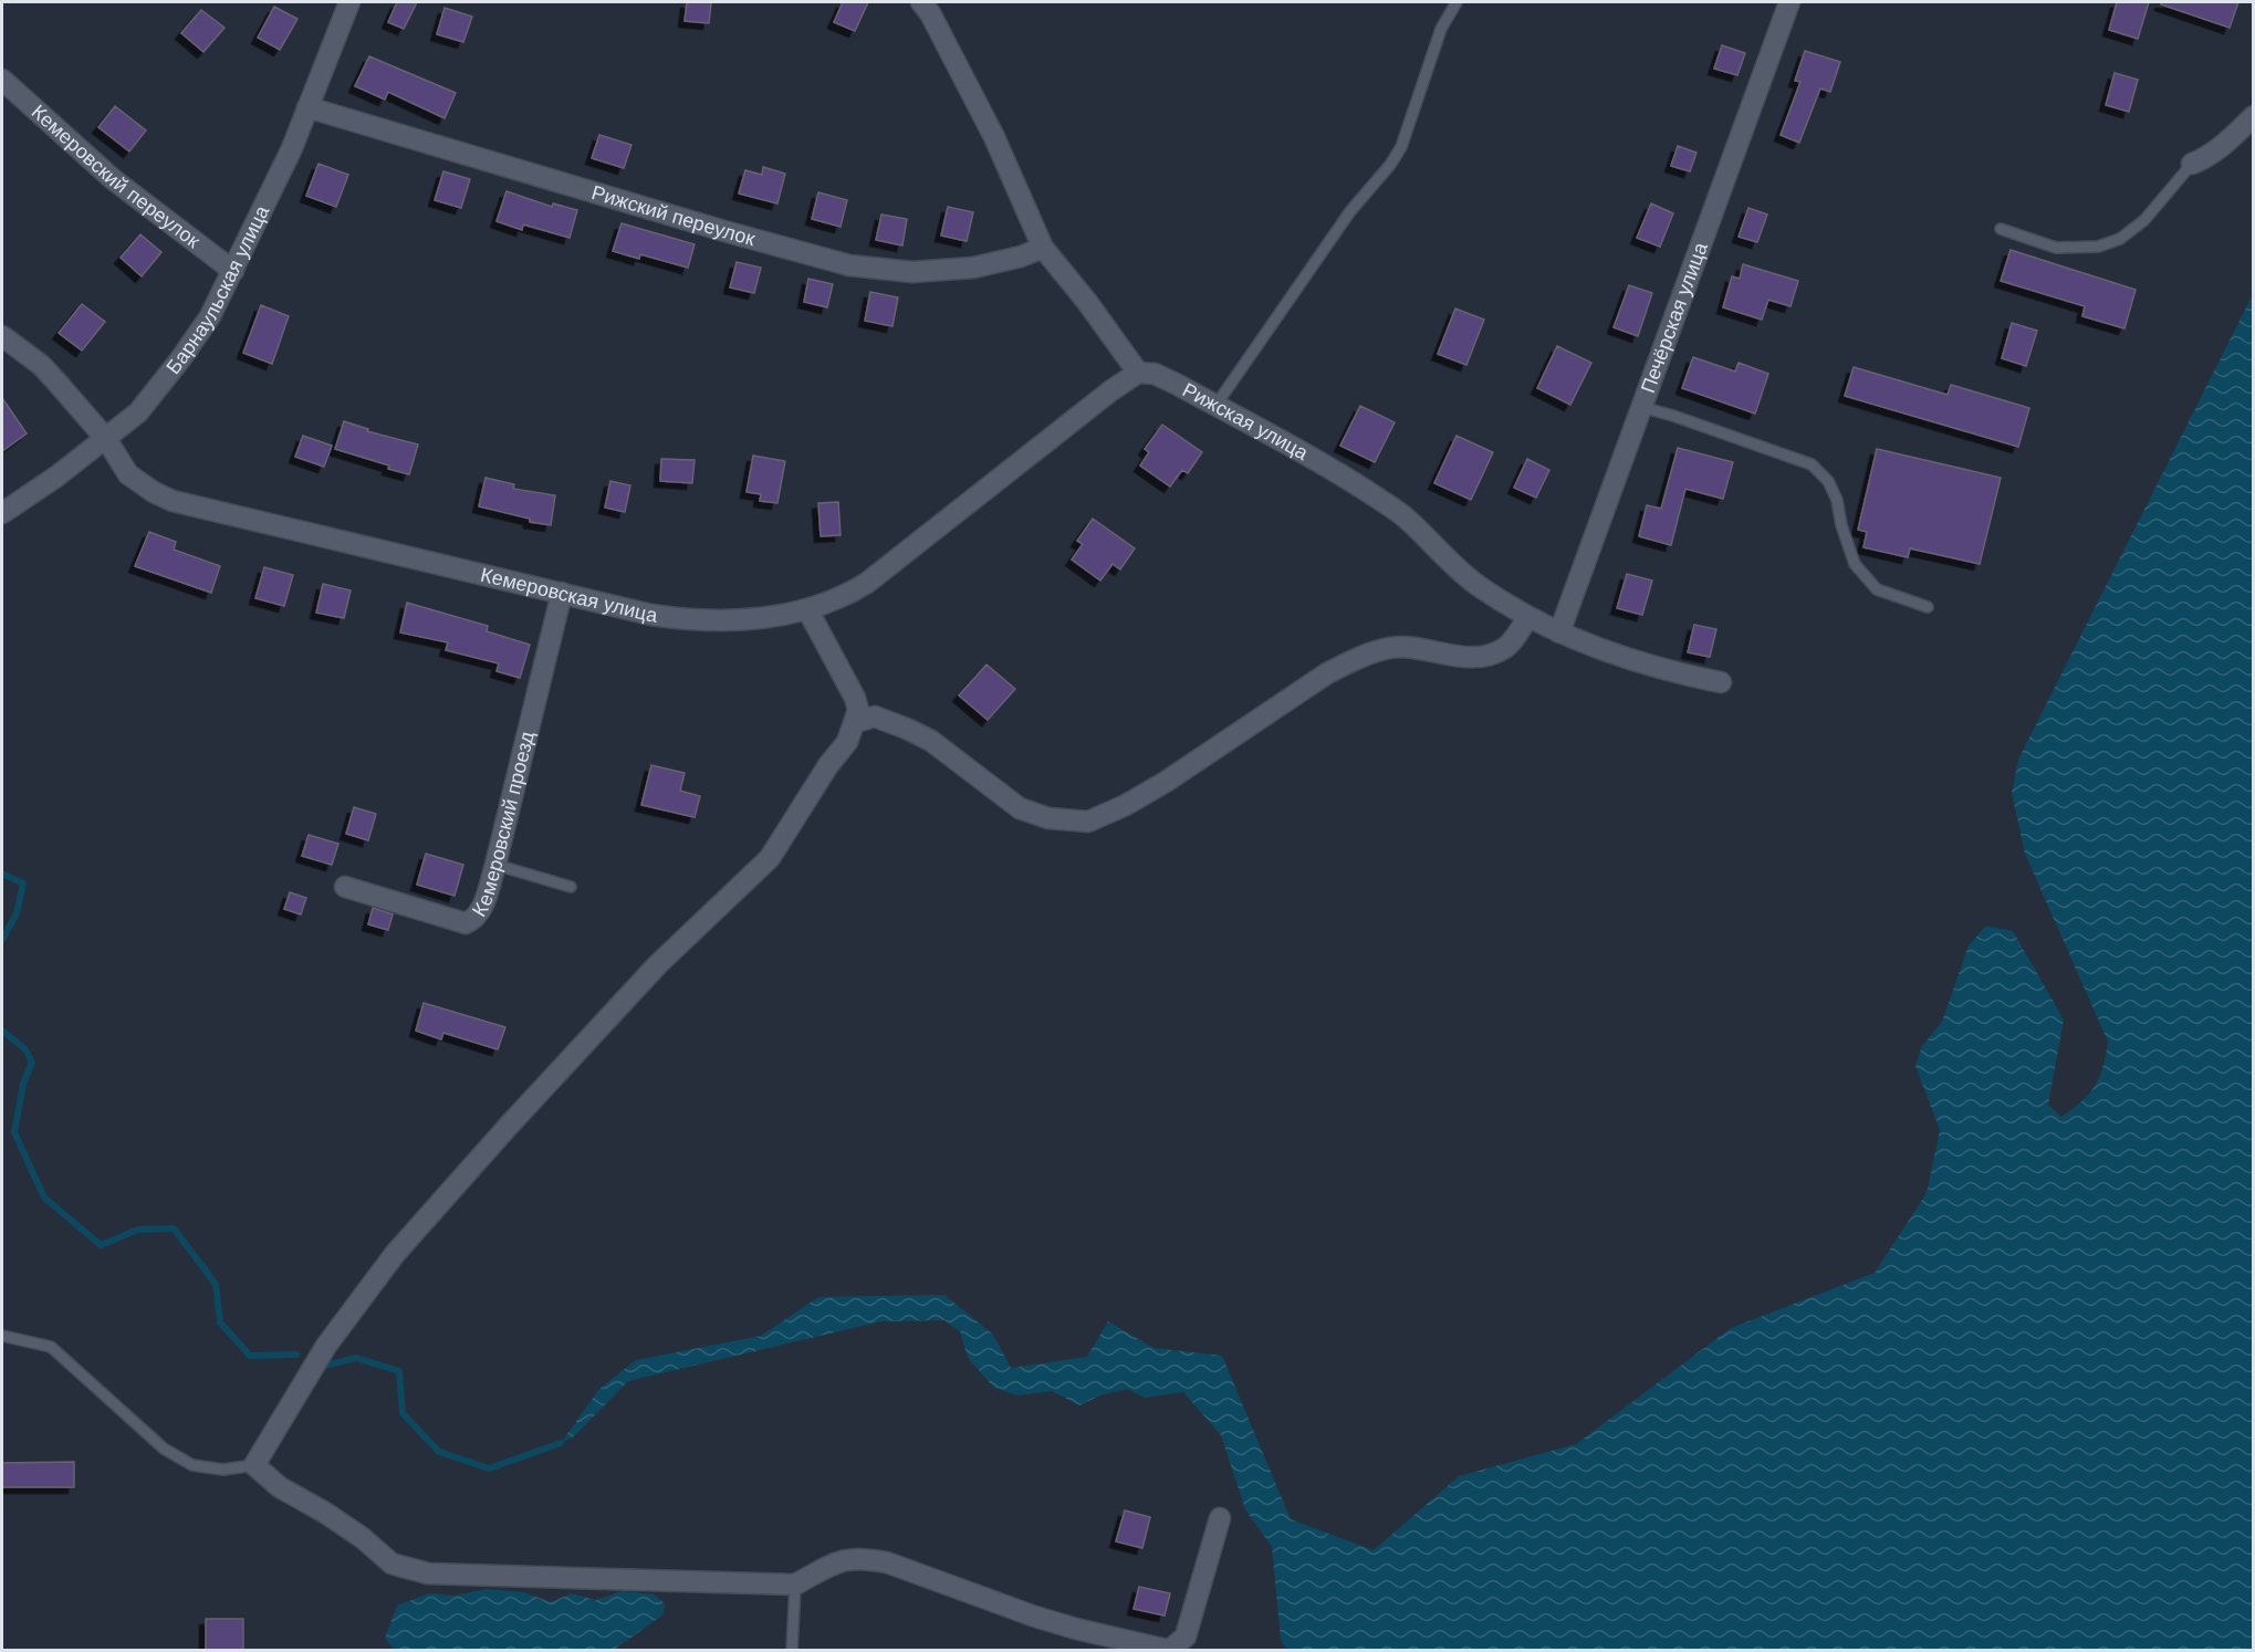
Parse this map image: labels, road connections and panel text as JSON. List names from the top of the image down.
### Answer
{
  "streets": {
    "street": [
      "Кемеровский переулок",
      "Рижский переулок",
      "Барнаульская улица",
      "Печёрская улица",
      "Рижская улица",
      "Кемеровская улица",
      "Кемеровский проезд"
    ]
  },
  "crossings": [
    ["Кемеровский переулок", "Барнаульская улица"],
    ["Рижский переулок", "Барнаульская улица"],
    ["Барнаульская улица", "Кемеровская улица"],
    ["Печёрская улица", "Рижская улица"],
    ["Рижская улица", "Кемеровская улица"],
    ["Кемеровская улица", "Кемеровский проезд"]
  ]
}
